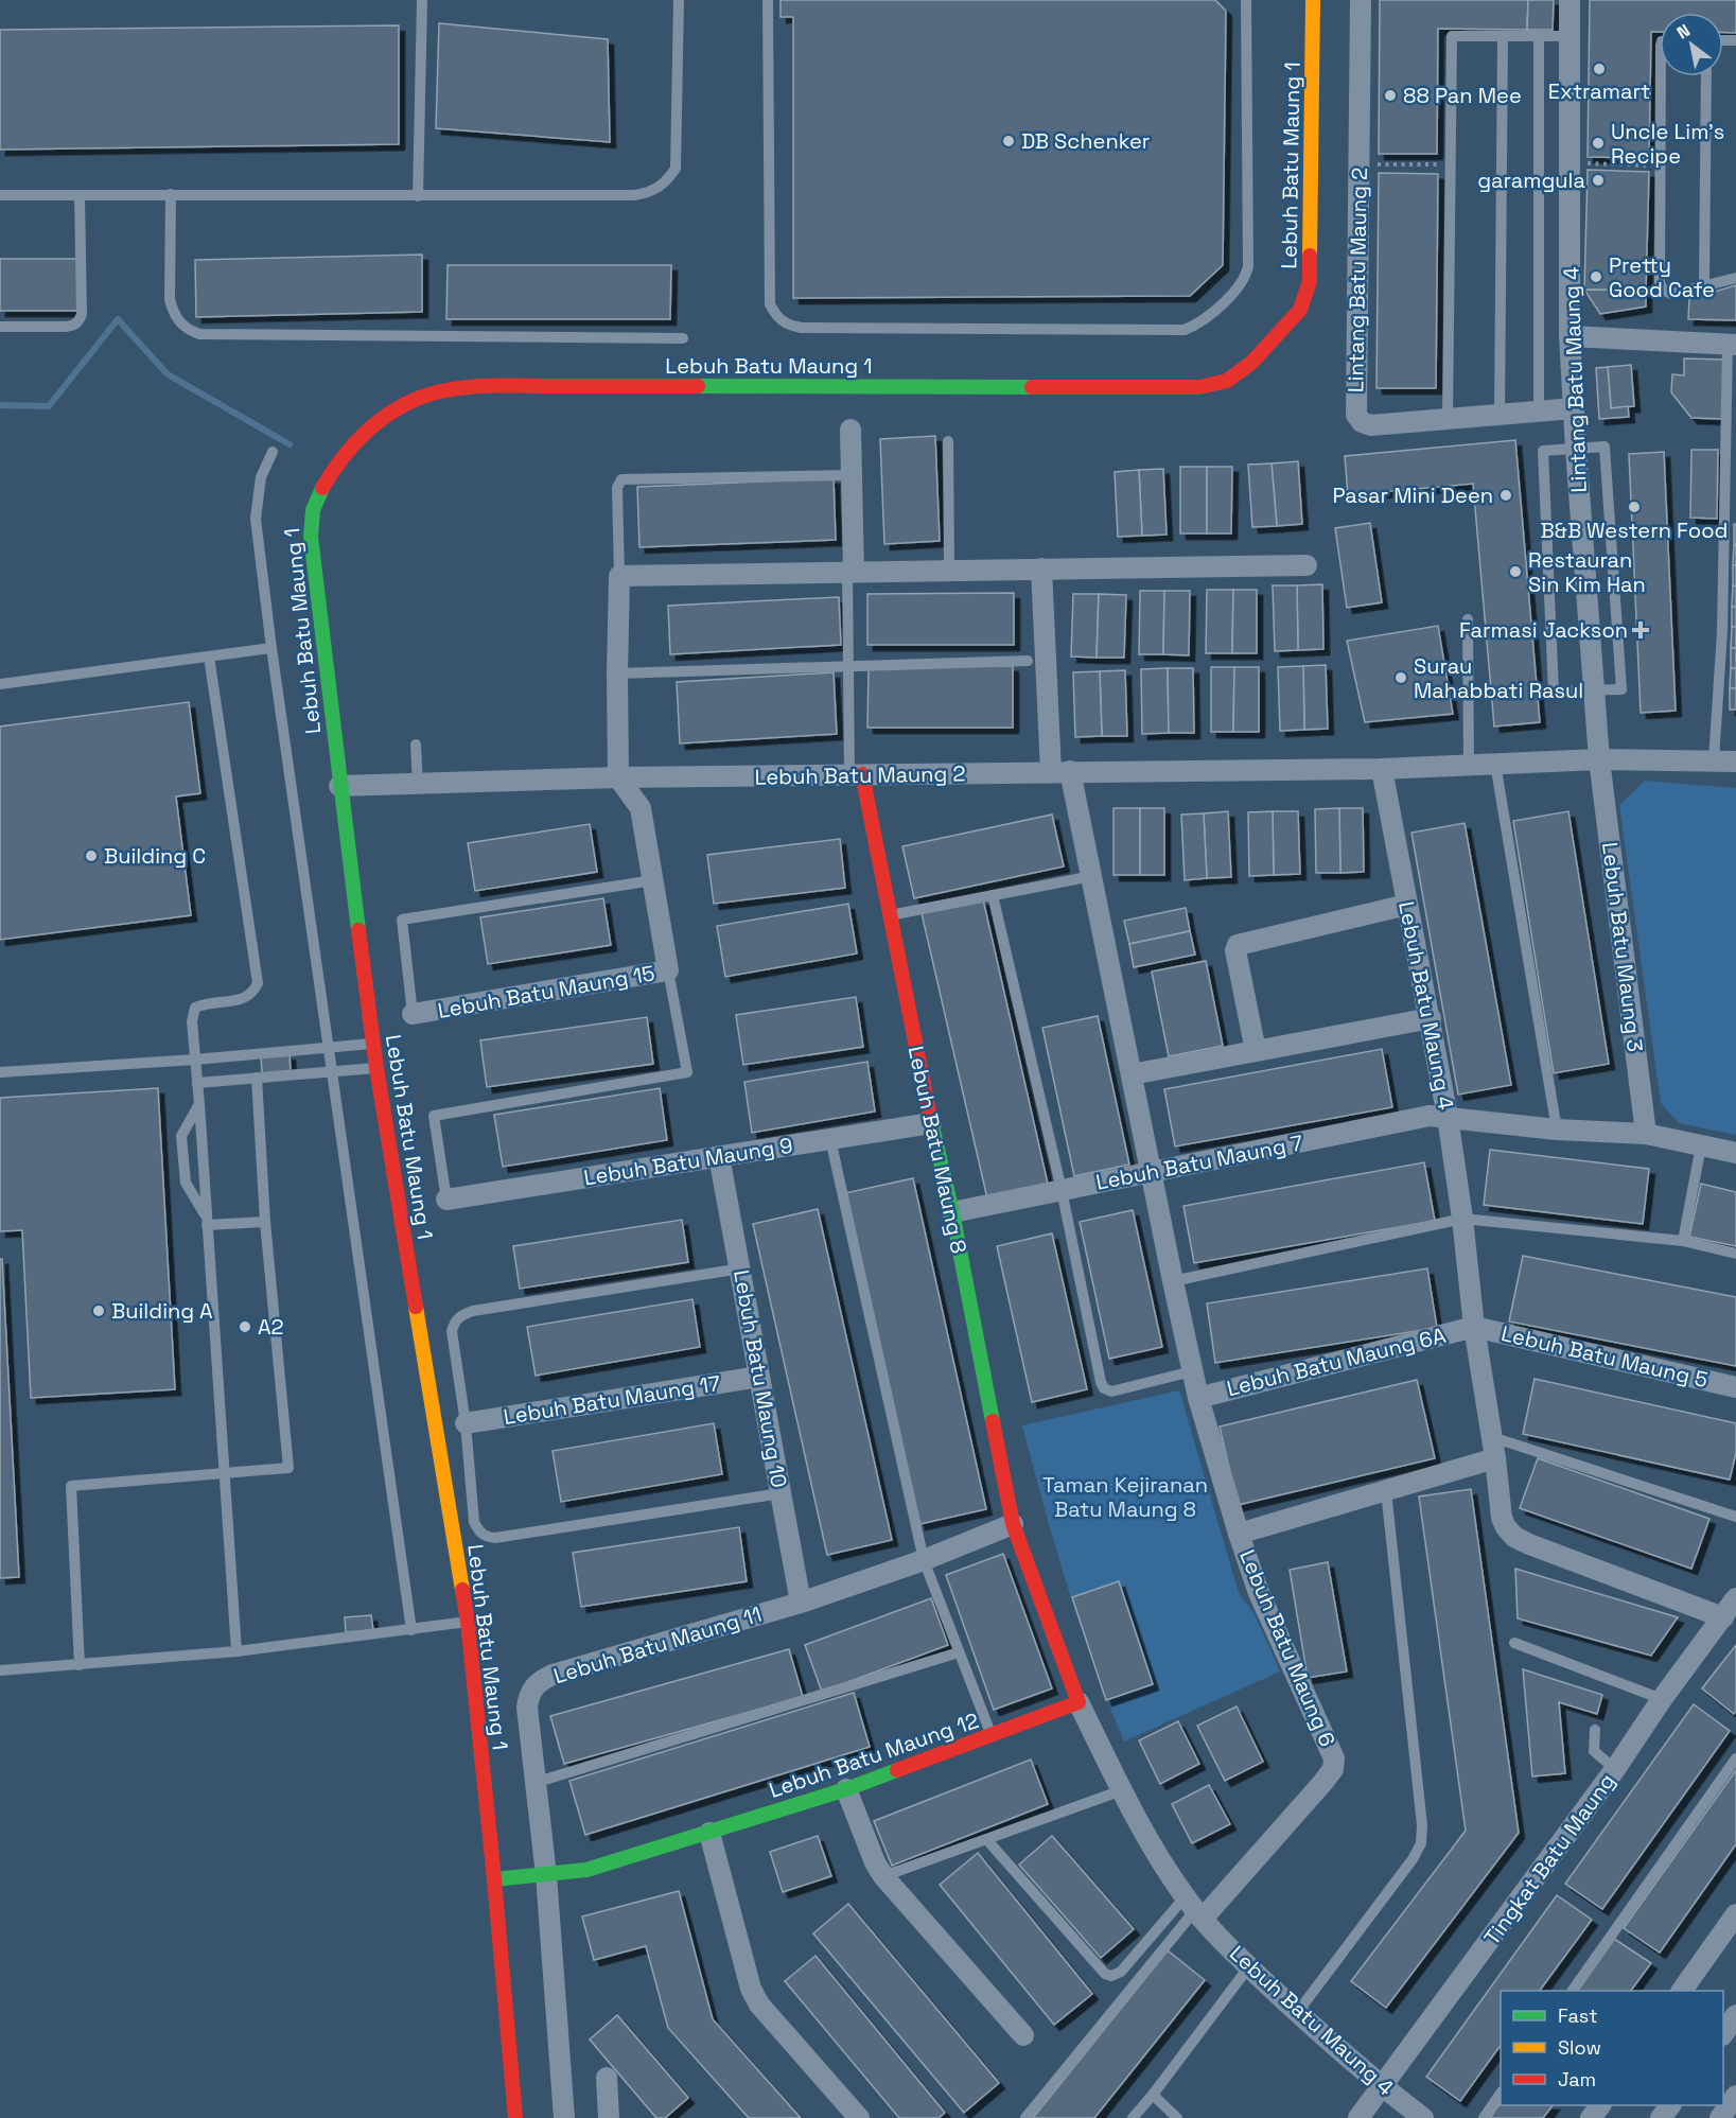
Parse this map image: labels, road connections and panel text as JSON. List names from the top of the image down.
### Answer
{
  "streets": {
    "street": [
      "Lebuh Batu Maung 1",
      "Lintang Batu Maung 2",
      "Lintang Batu Maung 4",
      "Lebuh Batu Maung 2",
      "Lebuh Batu Maung 3",
      "Lebuh Batu Maung 15",
      "Lebuh Batu Maung 4",
      "Lebuh Batu Maung 8",
      "Lebuh Batu Maung 9",
      "Lebuh Batu Maung 7",
      "Lebuh Batu Maung 5",
      "Lebuh Batu Maung 6A",
      "Lebuh Batu Maung 10",
      "Lebuh Batu Maung 17",
      "Lebuh Batu Maung 11",
      "Lebuh Batu Maung 6",
      "Lebuh Batu Maung 12",
      "Tingkat Batu Maung"
    ]
  },
  "crossings": [
    ["Lebuh Batu Maung 1", "Lebuh Batu Maung 2"],
    ["Lebuh Batu Maung 1", "Lebuh Batu Maung 12"],
    ["Lintang Batu Maung 2", "Lintang Batu Maung 4"],
    ["Lintang Batu Maung 4", "Lebuh Batu Maung 3"],
    ["Lebuh Batu Maung 2", "Lebuh Batu Maung 15"],
    ["Lebuh Batu Maung 2", "Lebuh Batu Maung 4"],
    ["Lebuh Batu Maung 2", "Lebuh Batu Maung 8"],
    ["Lebuh Batu Maung 2", "Lebuh Batu Maung 6"],
    ["Lebuh Batu Maung 4", "Lebuh Batu Maung 7"],
    ["Lebuh Batu Maung 4", "Lebuh Batu Maung 5"],
    ["Lebuh Batu Maung 4", "Lebuh Batu Maung 6A"],
    ["Lebuh Batu Maung 4", "Lebuh Batu Maung 6"],
    ["Lebuh Batu Maung 4", "Tingkat Batu Maung"],
    ["Lebuh Batu Maung 8", "Lebuh Batu Maung 9"],
    ["Lebuh Batu Maung 8", "Lebuh Batu Maung 7"],
    ["Lebuh Batu Maung 8", "Lebuh Batu Maung 11"],
    ["Lebuh Batu Maung 9", "Lebuh Batu Maung 10"],
    ["Lebuh Batu Maung 7", "Lebuh Batu Maung 6"],
    ["Lebuh Batu Maung 5", "Lebuh Batu Maung 6A"],
    ["Lebuh Batu Maung 6A", "Lebuh Batu Maung 6"],
    ["Lebuh Batu Maung 10", "Lebuh Batu Maung 17"],
    ["Lebuh Batu Maung 10", "Lebuh Batu Maung 11"],
    ["Lebuh Batu Maung 11", "Lebuh Batu Maung 12"]
  ],
  "parks": ["Taman Kejiranan Batu Maung 8"],
  "places": {
    "other": [
      "Extramart",
      "88 Pan Mee",
      "DB Schenker",
      "Uncle Lim's Recipe",
      "garamgula",
      "Pretty Good Cafe",
      "Pasar Mini Deen",
      "B&B Western Food",
      "Restauran Sin Kim Han",
      "Surau Mahabbati Rasul",
      "Building C",
      "Building A",
      "A2"
    ],
    "health": ["Farmasi Jackson"]
  },
  "legend": ["Fast", "Slow", "Jam"],
  "north": "top left"
}
